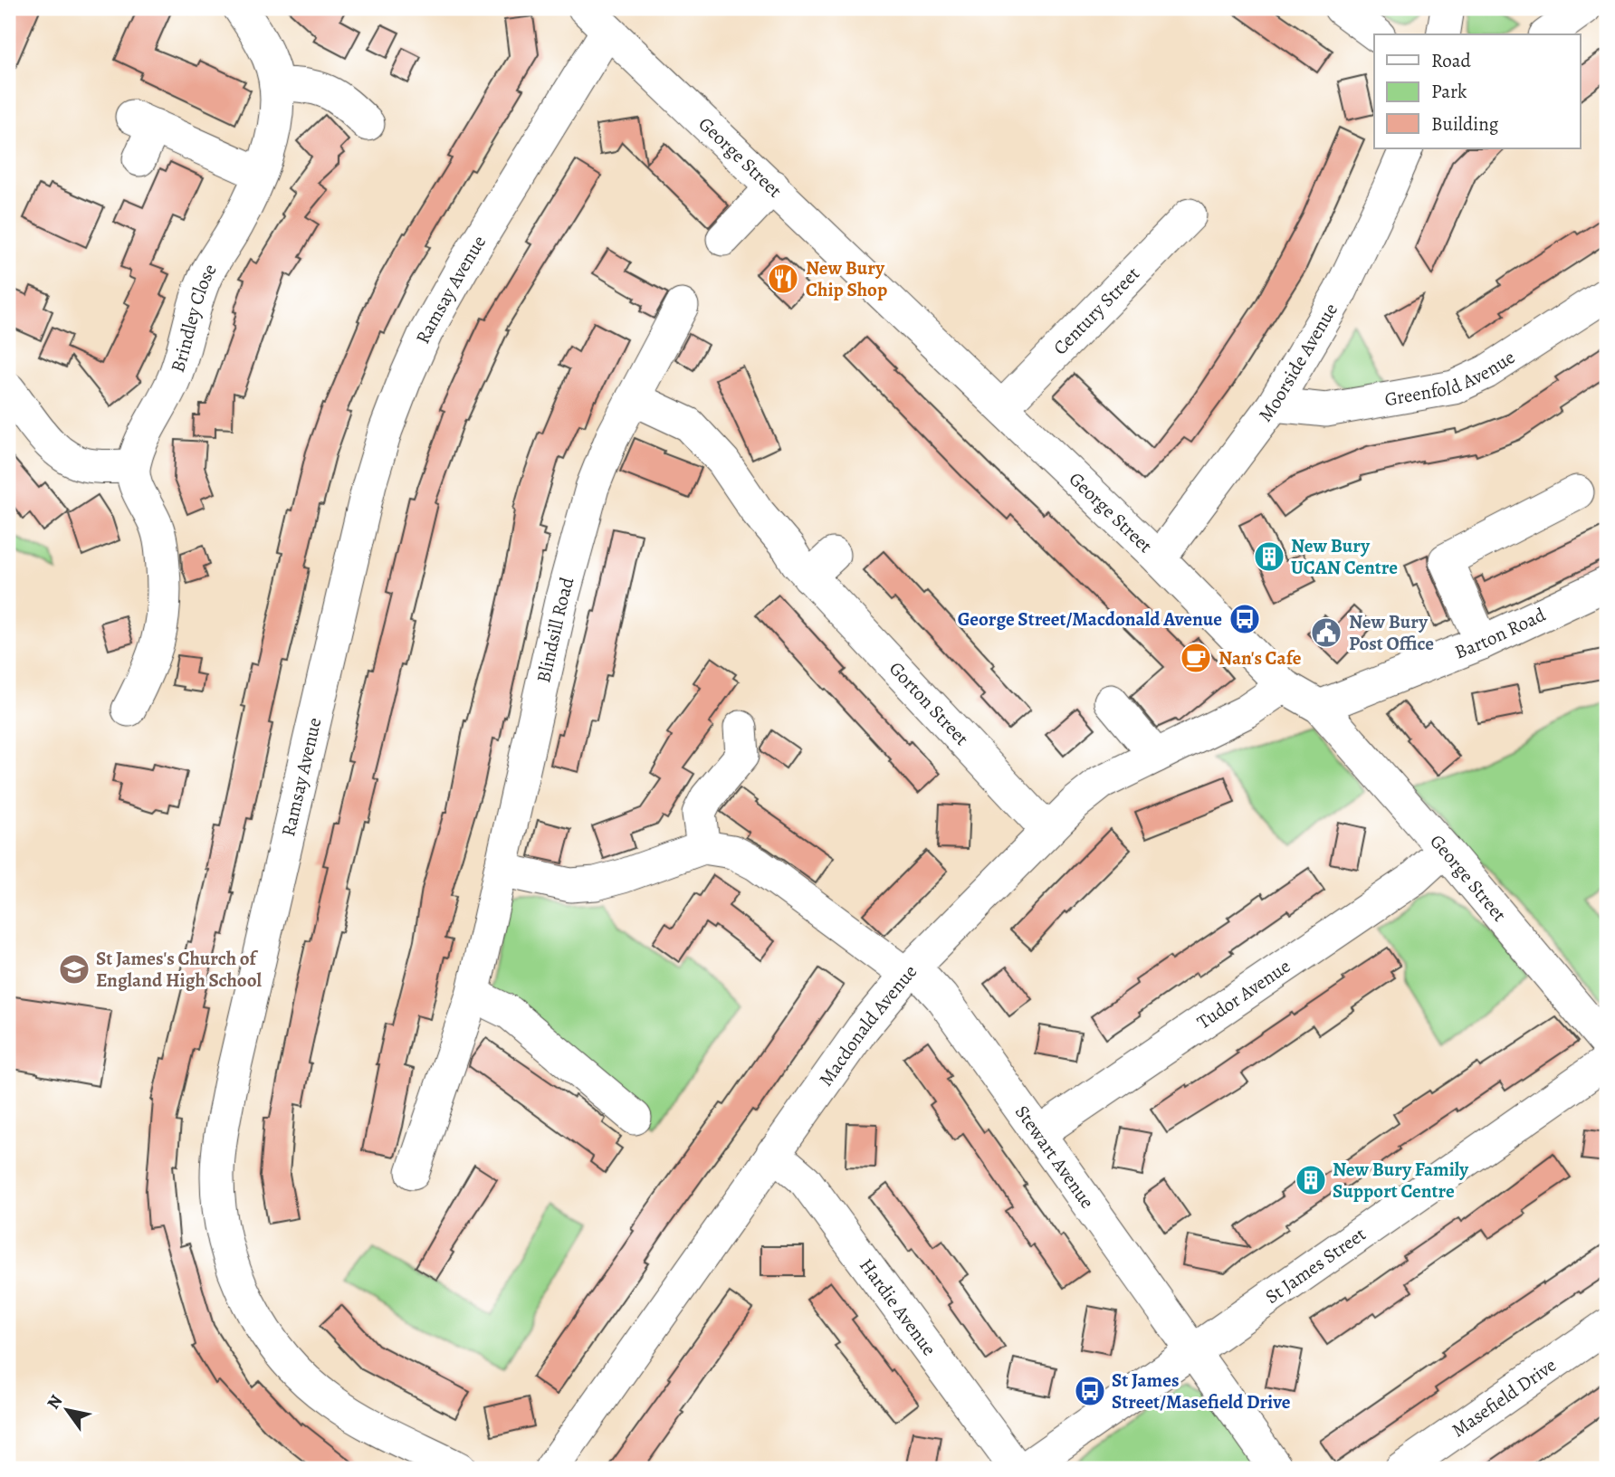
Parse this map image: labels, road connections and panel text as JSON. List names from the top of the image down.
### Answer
{
  "streets": {
    "street": [
      "George Street",
      "Ramsay Avenue",
      "Century Street",
      "Brindley Close",
      "Moorside Avenue",
      "Greenfold Avenue",
      "Blindsill Road",
      "Barton Road",
      "Gorton Street",
      "Tudor Avenue",
      "Macdonald Avenue",
      "Stewart Avenue",
      "St James Street",
      "Hardie Avenue",
      "Masefield Drive"
    ]
  },
  "crossings": [
    ["George Street", "Ramsay Avenue"],
    ["George Street", "Century Street"],
    ["George Street", "Moorside Avenue"],
    ["George Street", "Barton Road"],
    ["George Street", "Tudor Avenue"],
    ["George Street", "Macdonald Avenue"],
    ["Moorside Avenue", "Greenfold Avenue"],
    ["Blindsill Road", "Gorton Street"],
    ["Gorton Street", "Macdonald Avenue"],
    ["Tudor Avenue", "Stewart Avenue"],
    ["Macdonald Avenue", "Stewart Avenue"],
    ["Macdonald Avenue", "Hardie Avenue"],
    ["Stewart Avenue", "St James Street"]
  ],
  "places": {
    "restaurant": ["New Bury Chip Shop"],
    "building": ["New Bury UCAN Centre", "New Bury Family Support Centre"],
    "bus stop": ["George Street/Macdonald Avenue", "St James Street/Masefield Drive"],
    "public building": ["New Bury Post Office"],
    "cafe": ["Nan's Cafe"],
    "school or university": ["St James's Church of England High School"]
  },
  "legend": ["Road", "Park", "Building"],
  "north": "top left"
}
